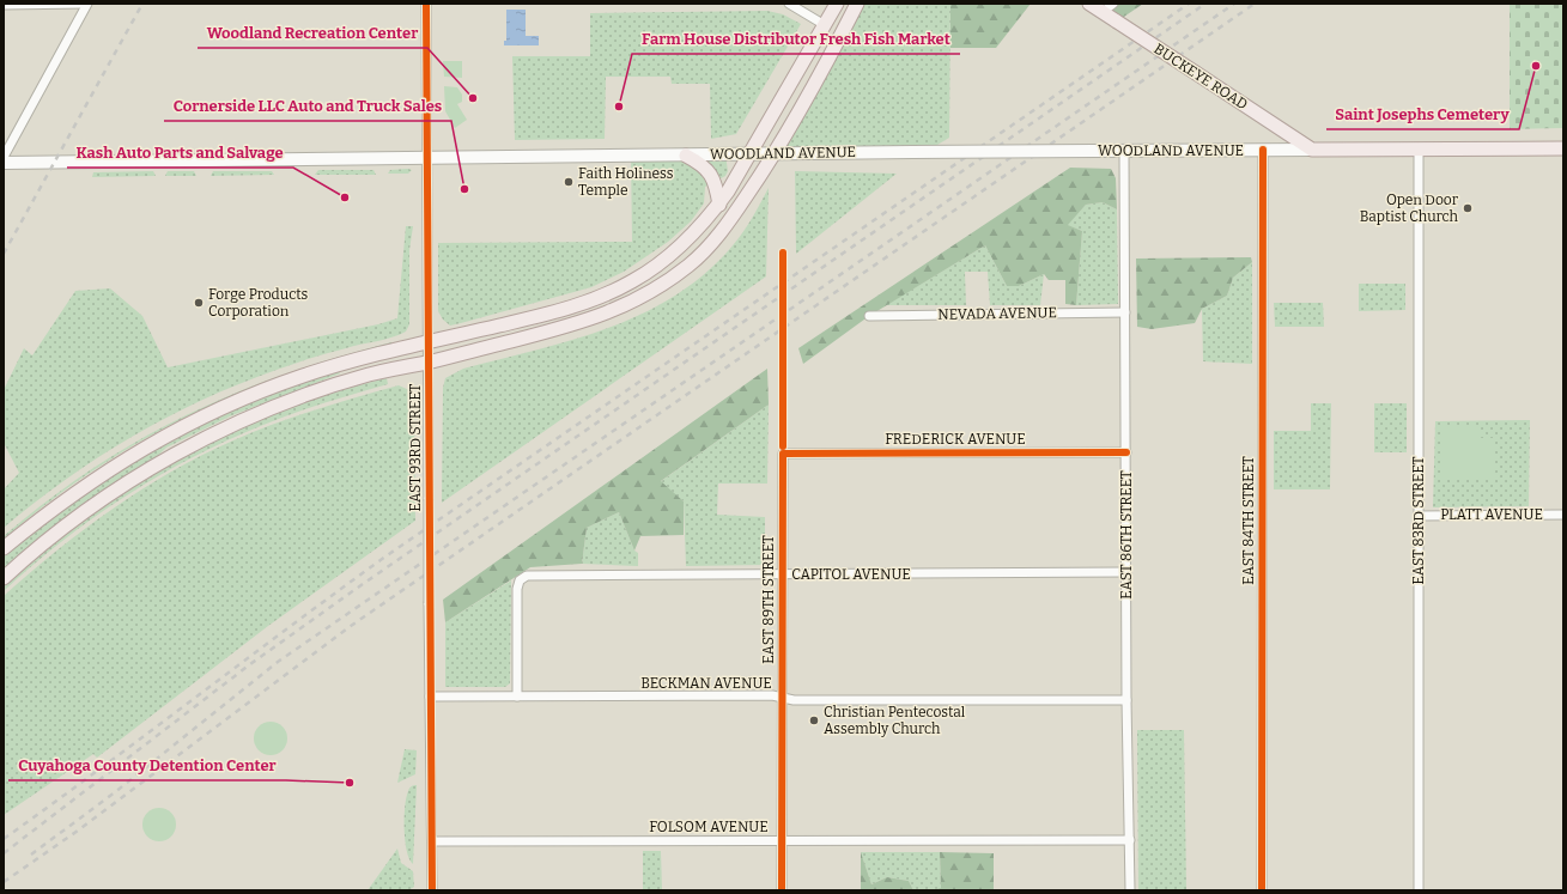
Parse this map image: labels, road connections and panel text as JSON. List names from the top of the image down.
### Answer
{
  "streets": {
    "main road": ["BUCKEYE ROAD", "WOODLAND AVENUE"],
    "street": [
      "NEVADA AVENUE",
      "FREDERICK AVENUE",
      "EAST 93RD STREET",
      "PLATT AVENUE",
      "EAST 84TH STREET",
      "EAST 83RD STREET",
      "EAST 86TH STREET",
      "CAPITOL AVENUE",
      "EAST 89TH STREET",
      "BECKMAN AVENUE",
      "FOLSOM AVENUE"
    ]
  },
  "crossings": [
    ["BUCKEYE ROAD", "WOODLAND AVENUE"],
    ["WOODLAND AVENUE", "EAST 93RD STREET"],
    ["WOODLAND AVENUE", "EAST 84TH STREET"],
    ["WOODLAND AVENUE", "EAST 83RD STREET"],
    ["WOODLAND AVENUE", "EAST 86TH STREET"],
    ["NEVADA AVENUE", "EAST 86TH STREET"],
    ["FREDERICK AVENUE", "EAST 86TH STREET"],
    ["FREDERICK AVENUE", "EAST 89TH STREET"],
    ["EAST 93RD STREET", "BECKMAN AVENUE"],
    ["EAST 93RD STREET", "FOLSOM AVENUE"],
    ["PLATT AVENUE", "EAST 83RD STREET"],
    ["EAST 86TH STREET", "CAPITOL AVENUE"],
    ["EAST 86TH STREET", "BECKMAN AVENUE"],
    ["EAST 86TH STREET", "FOLSOM AVENUE"],
    ["CAPITOL AVENUE", "EAST 89TH STREET"],
    ["CAPITOL AVENUE", "BECKMAN AVENUE"],
    ["EAST 89TH STREET", "BECKMAN AVENUE"],
    ["EAST 89TH STREET", "FOLSOM AVENUE"]
  ],
  "places": [
    "Saint Josephs Cemetery",
    "Woodland Recreation Center",
    "Farm House Distributor Fresh Fish Market",
    "Faith Holiness Temple",
    "Cornerside LLC Auto and Truck Sales",
    "Kash Auto Parts and Salvage",
    "Open Door Baptist Church",
    "Forge Products Corporation",
    "Christian Pentecostal Assembly Church",
    "Cuyahoga County Detention Center"
  ]
}
